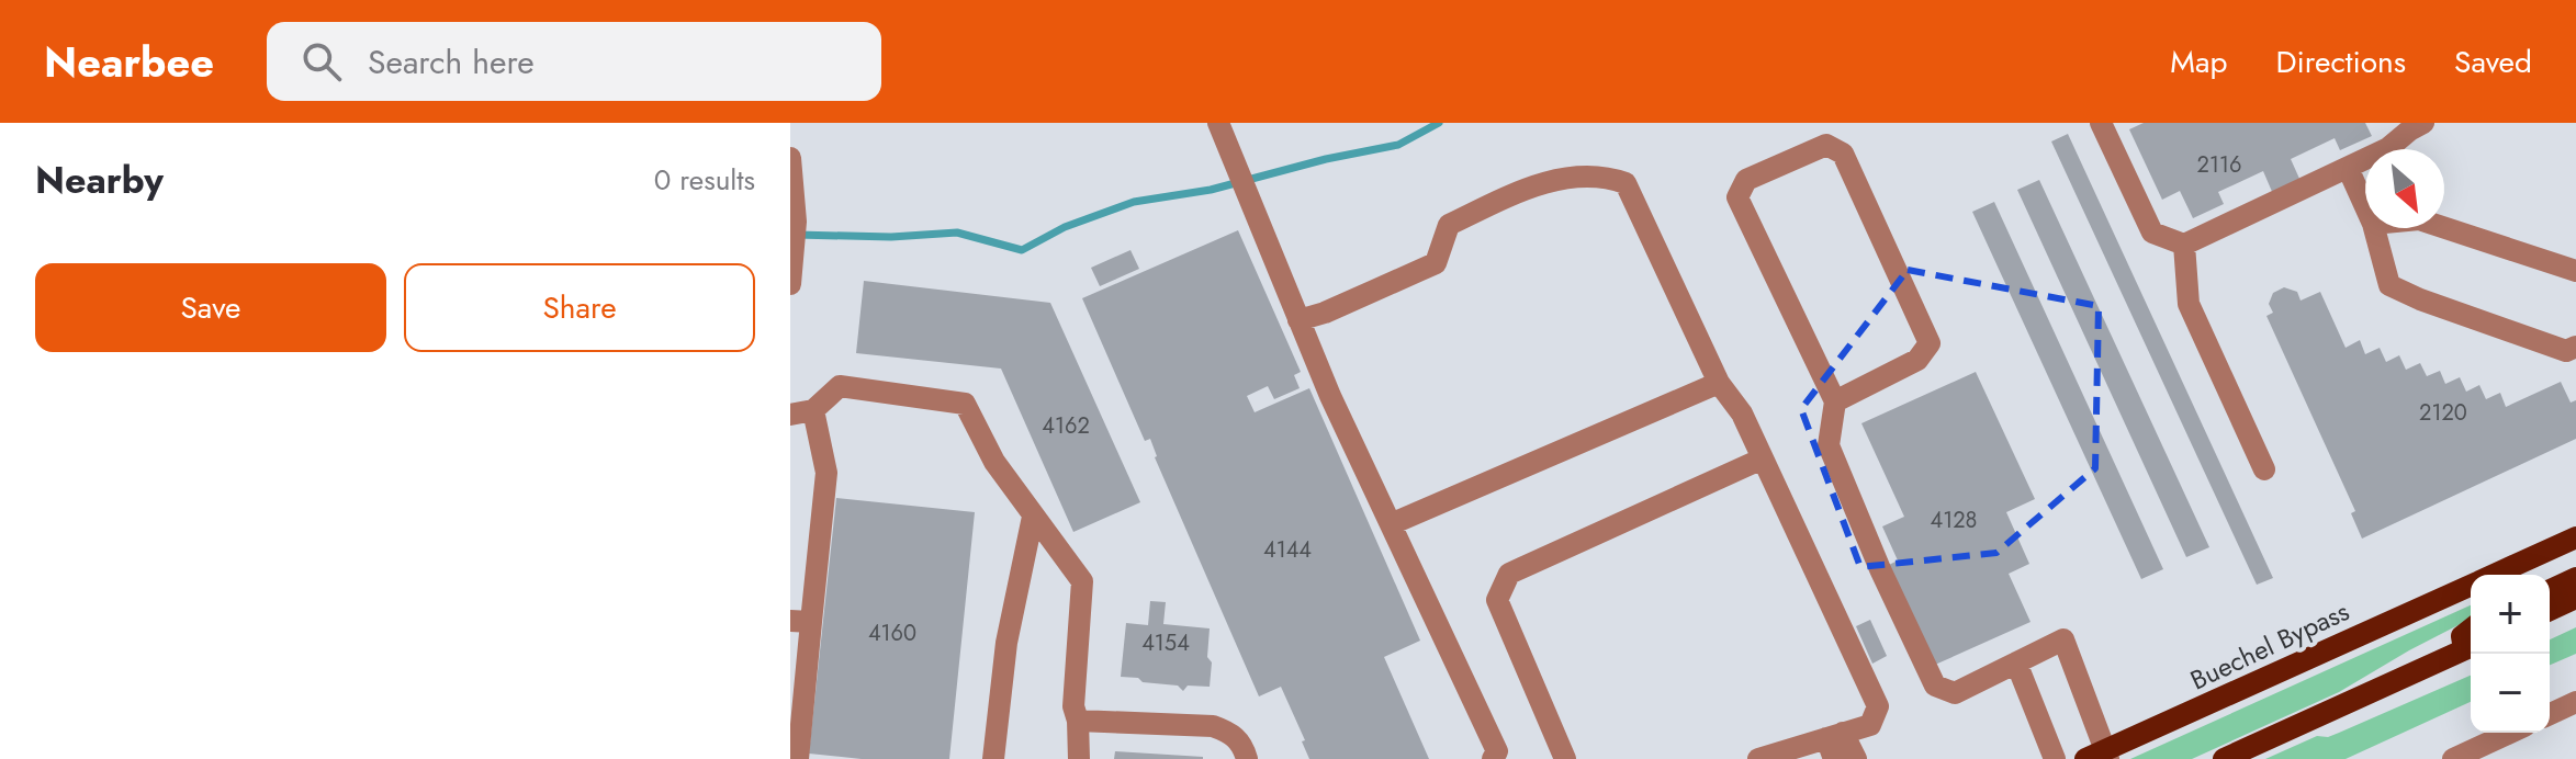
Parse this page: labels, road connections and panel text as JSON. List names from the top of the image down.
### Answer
{
  "streets": {
    "main road": ["Buechel Bypass"]
  },
  "house_numbers": [
    "2116",
    "2120",
    "4162",
    "4128",
    "4144",
    "4160",
    "4154"
  ],
  "north": "bottom right",
  "page": {
    "header": "Nearbee",
    "search": "Search here",
    "nav": ["Map", "Directions", "Saved"],
    "heading": ["Nearby", "0 results"],
    "buttons": ["Save", "Share"],
    "map_buttons": ["+", "−"]
  }
}
